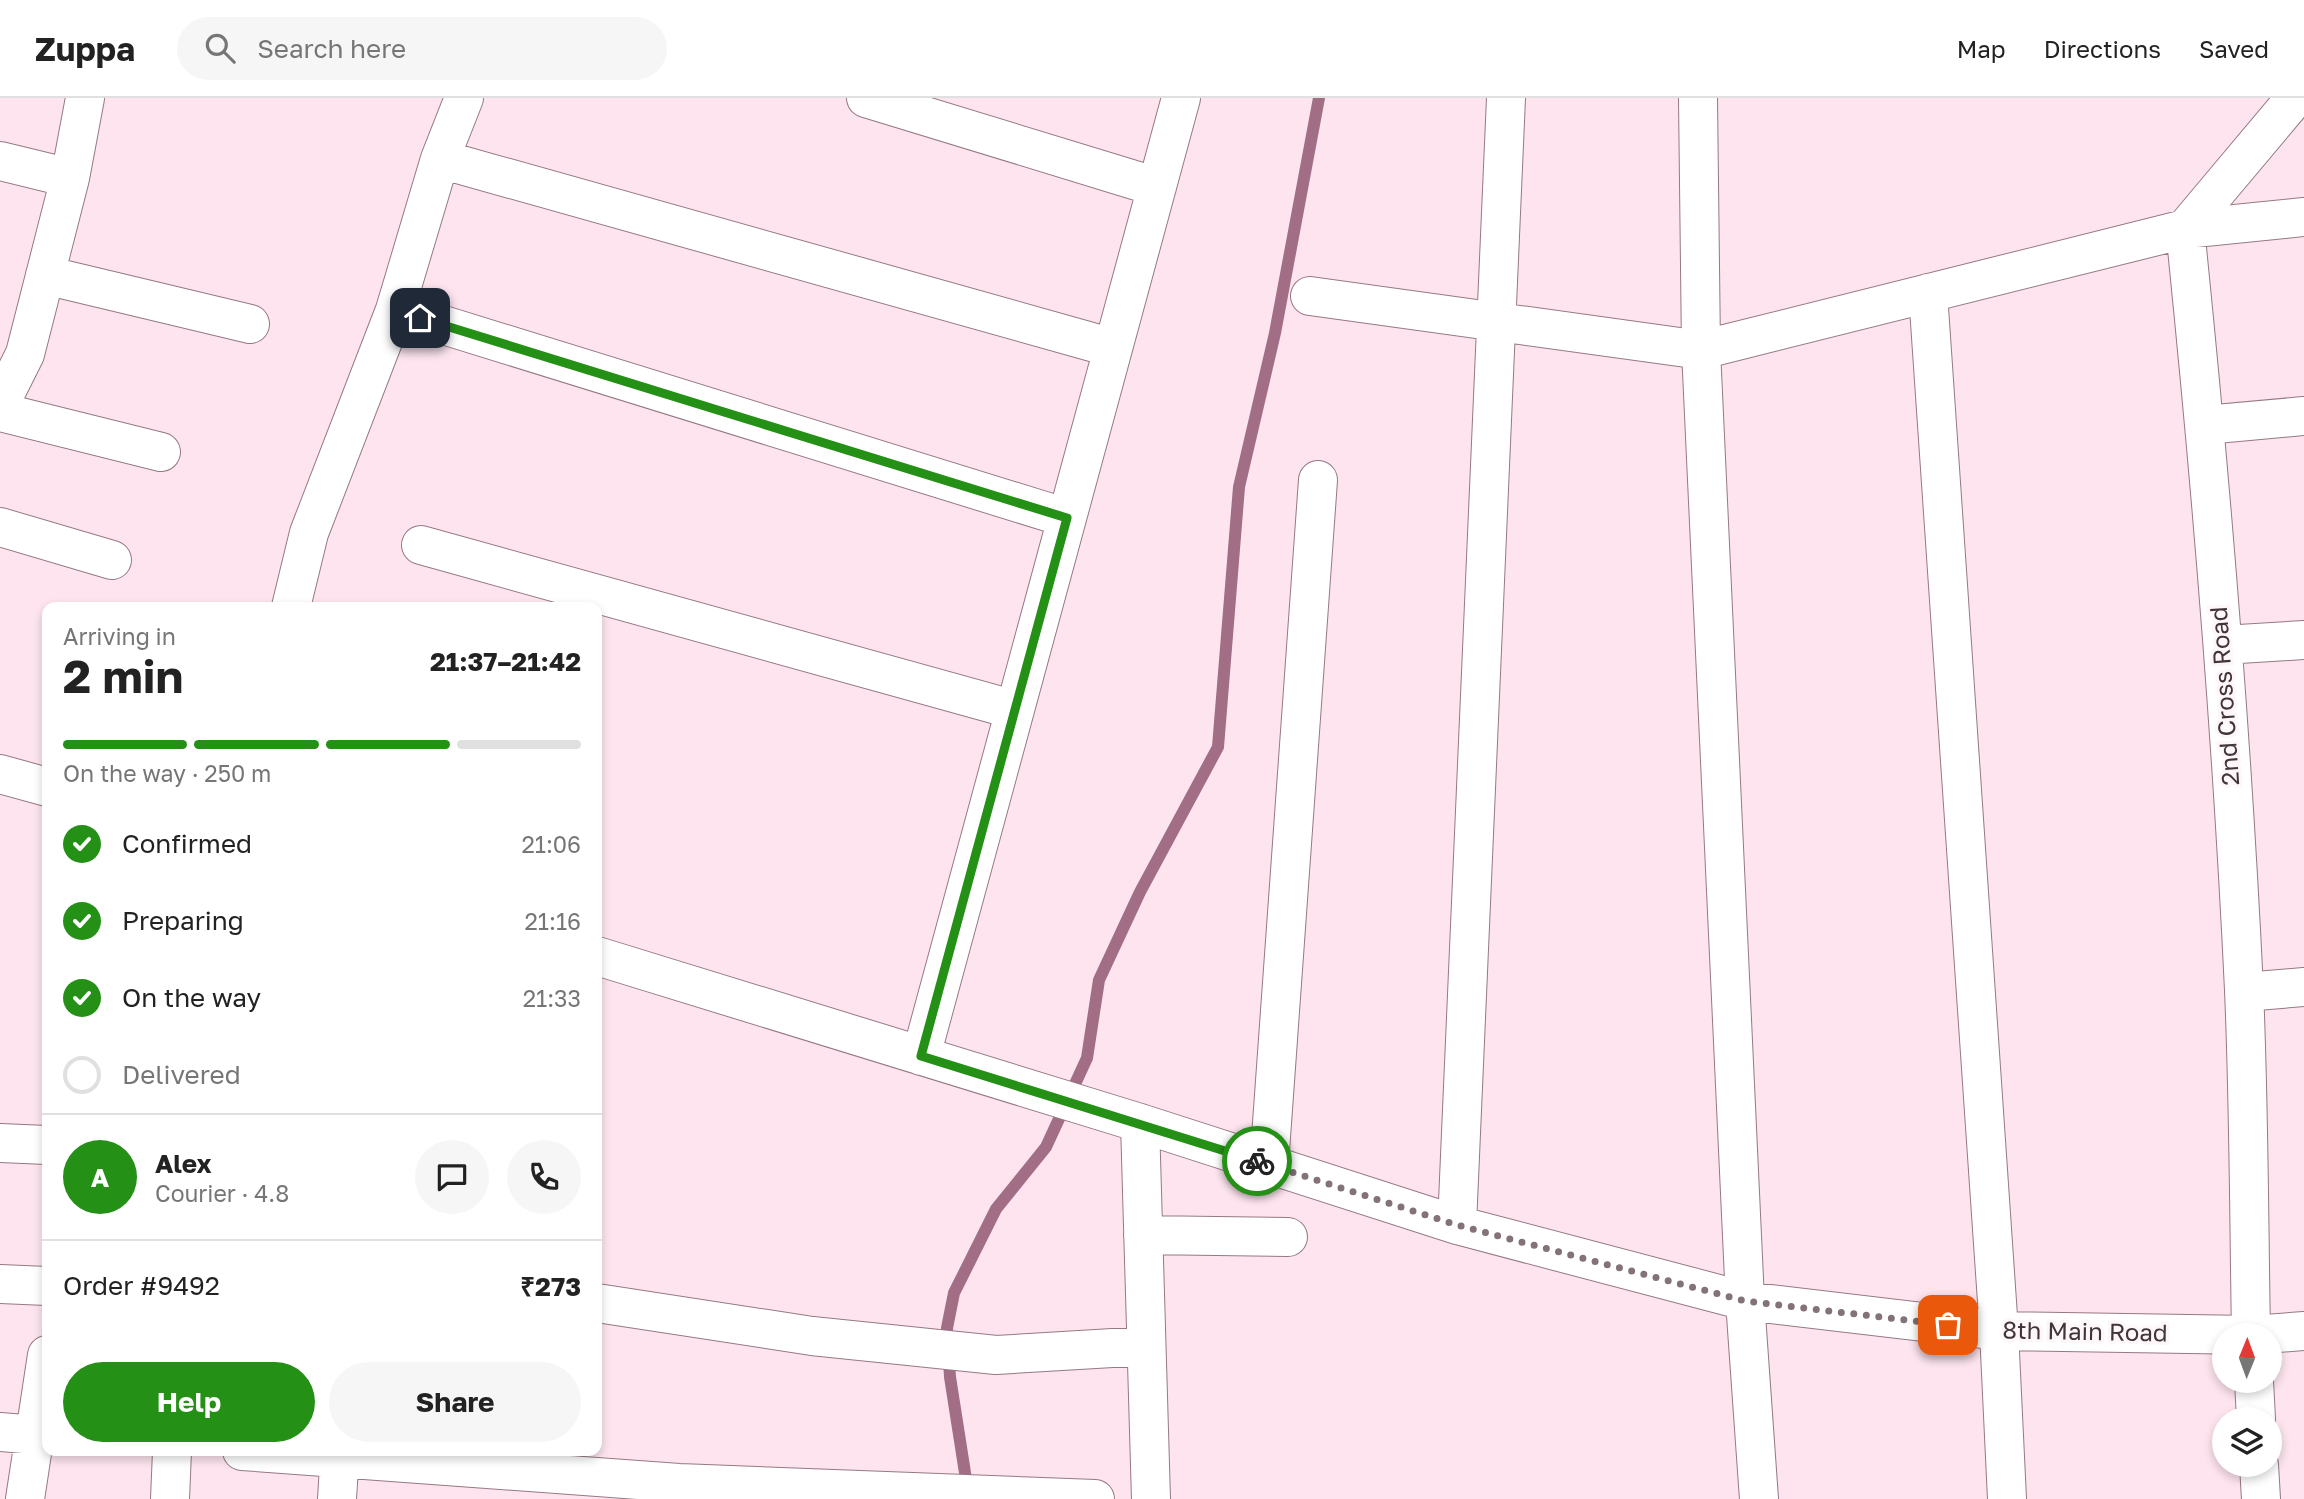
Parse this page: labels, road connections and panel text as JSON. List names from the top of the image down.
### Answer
{
  "streets": {
    "street": ["2nd Cross Road", "8th Main Road"]
  },
  "north": "top",
  "page": {
    "header": "Zuppa",
    "search": "Search here",
    "nav": ["Map", "Directions", "Saved"],
    "heading": ["2 min", "Arriving in", "21:37–21:42"],
    "panel": [
      "Alex",
      "Courier · 4.8",
      "Order #9492",
      "₹273"
    ],
    "bar": "On the way · 250 m",
    "list": [
      ["Confirmed", "21:06"],
      ["Preparing", "21:16"],
      ["On the way", "21:33"],
      "Delivered"
    ],
    "round": "A",
    "buttons": ["Help", "Share"]
  }
}
